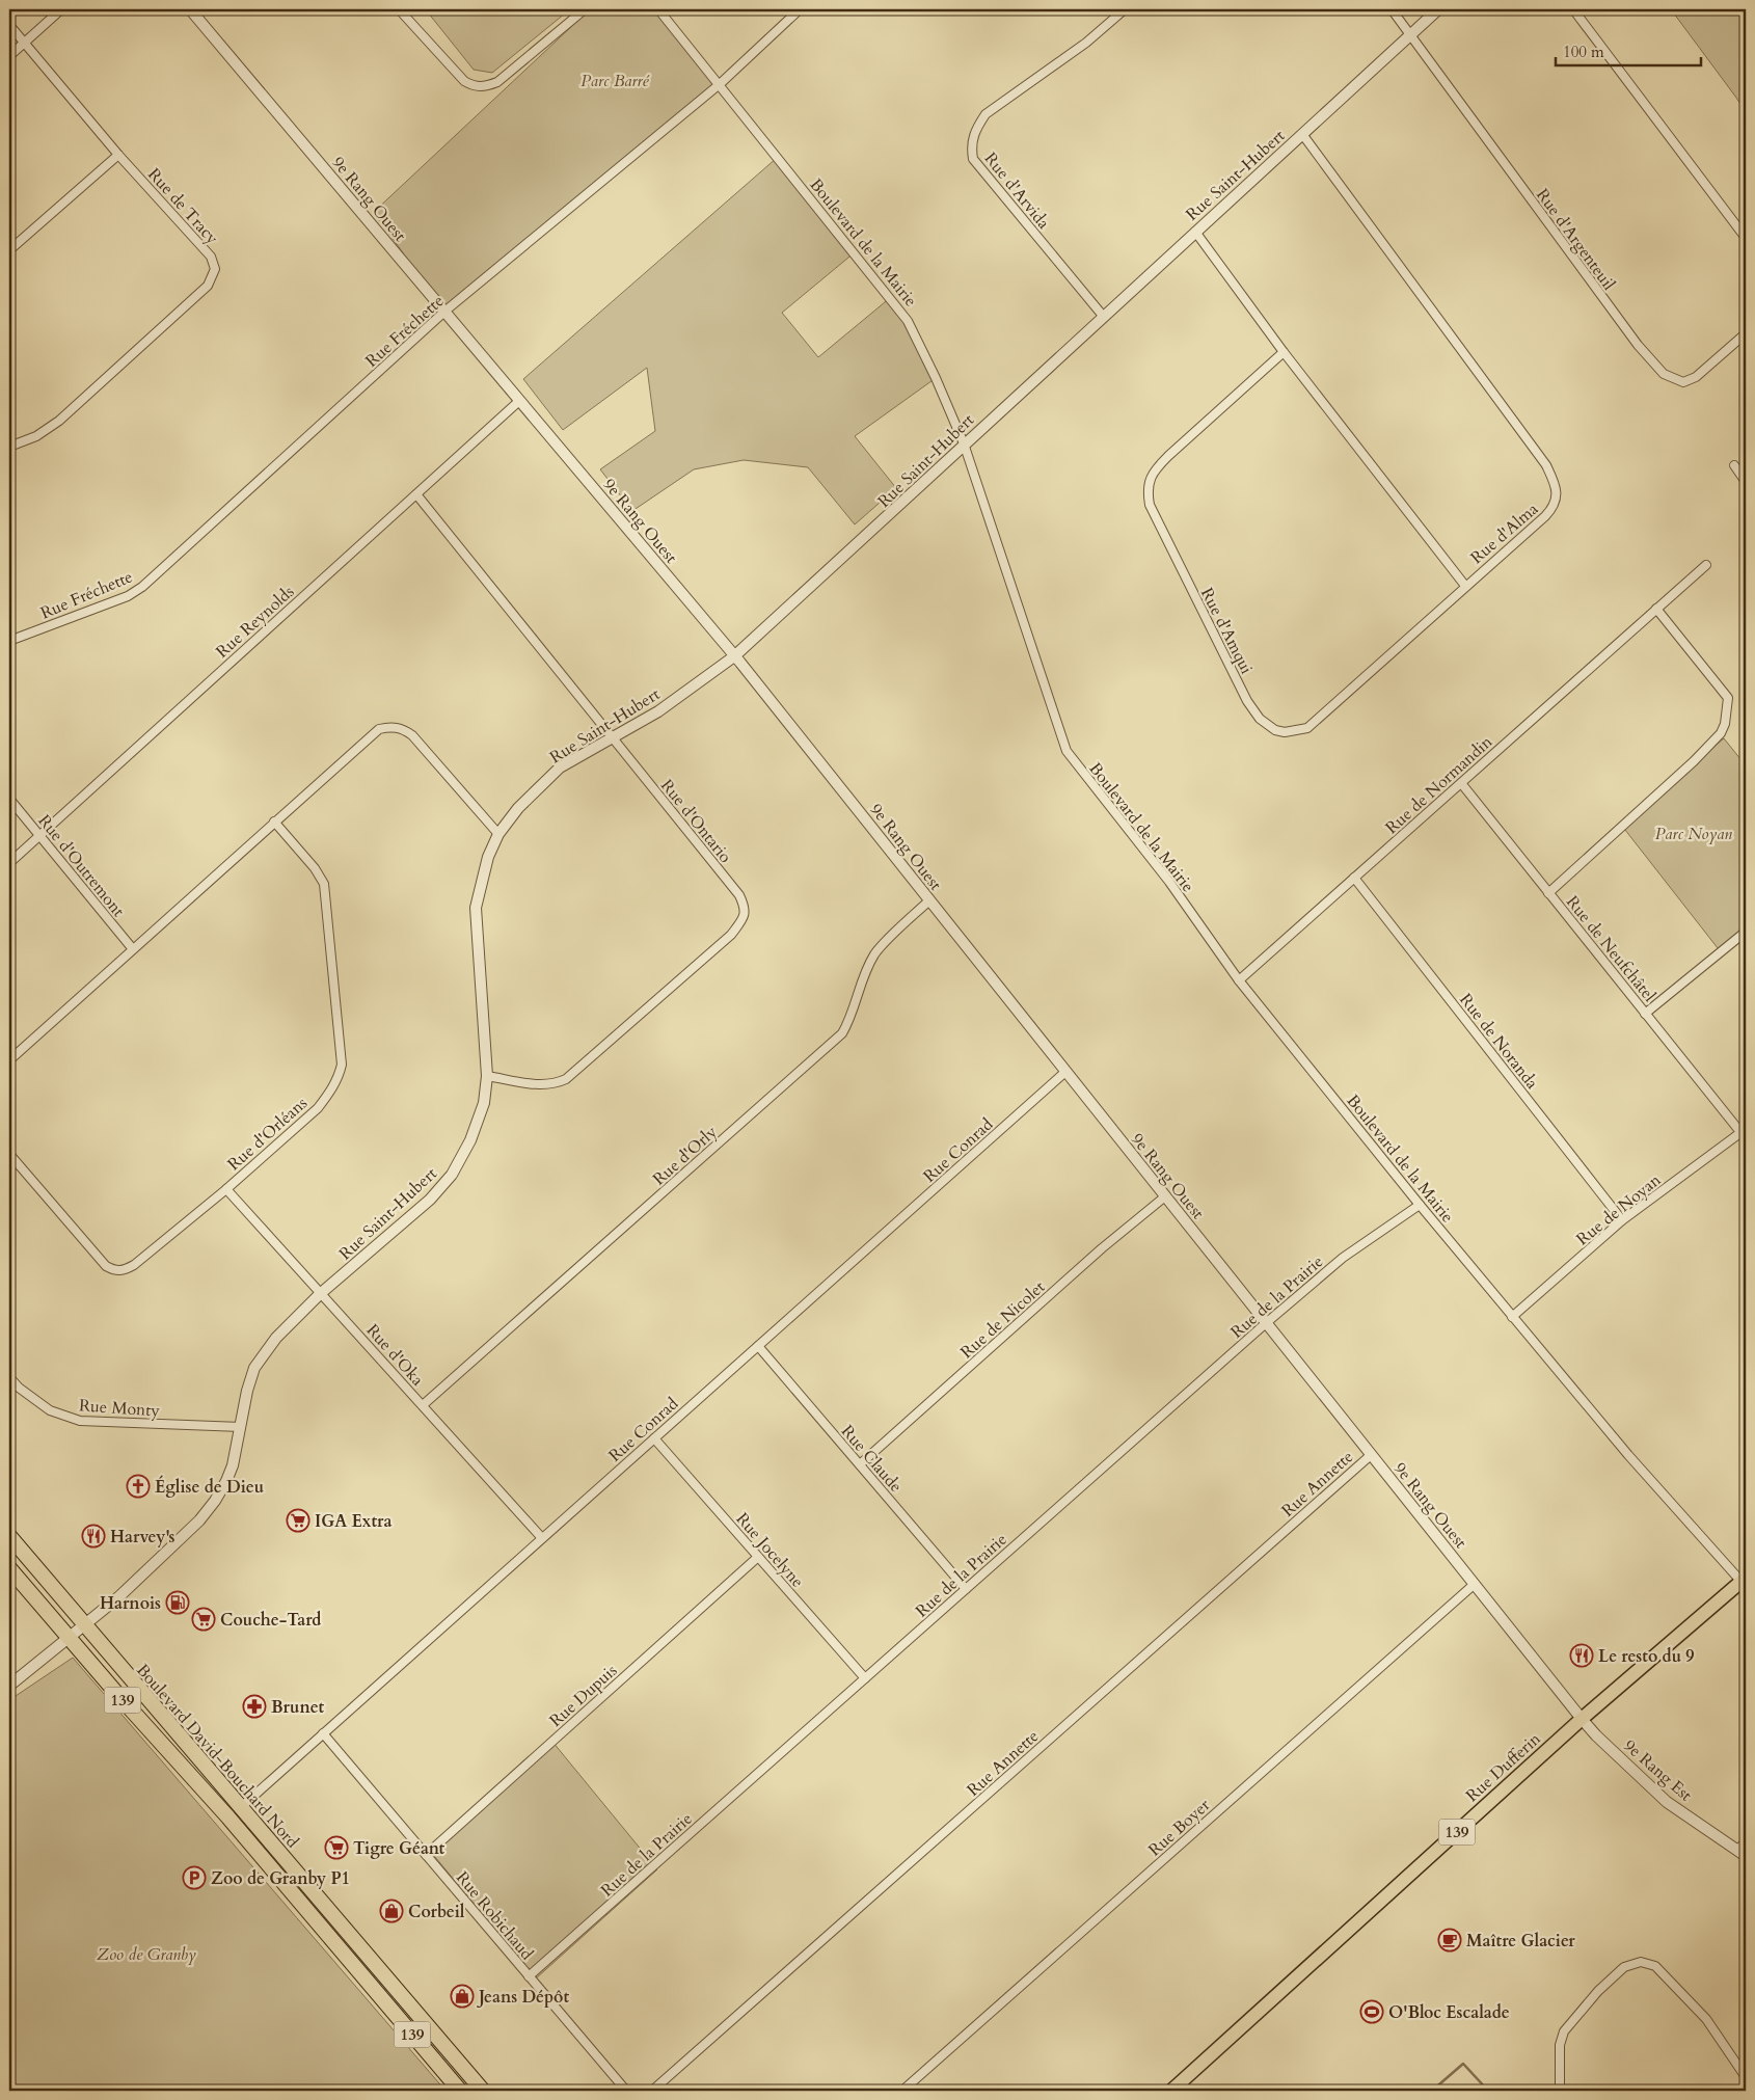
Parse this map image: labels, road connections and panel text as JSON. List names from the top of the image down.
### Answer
{
  "streets": {
    "highway": ["139", "Boulevard David-Bouchard Nord"],
    "main road": ["Rue Dufferin"],
    "street": [
      "Rue Saint-Hubert",
      "Rue d'Arvida",
      "9e Rang Ouest",
      "Rue de Tracy",
      "Rue d'Argenteuil",
      "Boulevard de la Mairie",
      "Rue Fréchette",
      "Rue d'Alma",
      "Rue Reynolds",
      "Rue d'Amqui",
      "Rue de Normandin",
      "Rue d'Ontario",
      "Rue d'Outremont",
      "Rue de Neufchâtel",
      "Rue de Noranda",
      "Rue d'Orléans",
      "Rue Conrad",
      "Rue d'Orly",
      "Rue de Noyan",
      "Rue de la Prairie",
      "Rue de Nicolet",
      "Rue d'Oka",
      "Rue Monty",
      "Rue Claude",
      "Rue Annette",
      "Rue Jocelyne",
      "Rue Dupuis",
      "9e Rang Est",
      "Rue Boyer",
      "Rue Robichaud"
    ]
  },
  "crossings": [
    ["Rue Saint-Hubert", "Rue d'Arvida"],
    ["Rue Saint-Hubert", "9e Rang Ouest"],
    ["Rue Saint-Hubert", "Rue d'Argenteuil"],
    ["Rue Saint-Hubert", "Boulevard de la Mairie"],
    ["Rue Saint-Hubert", "Rue d'Alma"],
    ["Rue Saint-Hubert", "Rue d'Ontario"],
    ["Rue Saint-Hubert", "Rue d'Oka"],
    ["Rue Saint-Hubert", "Rue Monty"],
    ["Rue Saint-Hubert", "Boulevard David-Bouchard Nord"],
    ["9e Rang Ouest", "Rue Fréchette"],
    ["9e Rang Ouest", "Rue Reynolds"],
    ["9e Rang Ouest", "Rue Conrad"],
    ["9e Rang Ouest", "Rue d'Orly"],
    ["9e Rang Ouest", "Rue de la Prairie"],
    ["9e Rang Ouest", "Rue de Nicolet"],
    ["9e Rang Ouest", "Rue Annette"],
    ["9e Rang Ouest", "Rue Dufferin"],
    ["9e Rang Ouest", "9e Rang Est"],
    ["9e Rang Ouest", "Rue Boyer"],
    ["Boulevard de la Mairie", "Rue Fréchette"],
    ["Boulevard de la Mairie", "Rue de Normandin"],
    ["Boulevard de la Mairie", "Rue de Noyan"],
    ["Boulevard de la Mairie", "Rue de la Prairie"],
    ["Boulevard de la Mairie", "Rue Dufferin"],
    ["Rue d'Alma", "Rue d'Amqui"],
    ["Rue Reynolds", "Rue d'Ontario"],
    ["Rue Reynolds", "Rue d'Outremont"],
    ["Rue de Normandin", "Rue de Neufchâtel"],
    ["Rue de Normandin", "Rue de Noranda"],
    ["Rue de Neufchâtel", "Rue de Noyan"],
    ["Rue de Noranda", "Rue de Noyan"],
    ["Rue d'Orléans", "Rue d'Oka"],
    ["Rue Conrad", "Rue d'Oka"],
    ["Rue Conrad", "Rue Claude"],
    ["Rue Conrad", "Rue Jocelyne"],
    ["Rue Conrad", "Boulevard David-Bouchard Nord"],
    ["Rue Conrad", "Rue Robichaud"],
    ["Rue d'Orly", "Rue d'Oka"],
    ["Rue de la Prairie", "Rue Claude"],
    ["Rue de la Prairie", "Rue Jocelyne"],
    ["Rue de la Prairie", "Rue Robichaud"],
    ["Rue de Nicolet", "Rue Claude"],
    ["Rue Jocelyne", "Rue Dupuis"],
    ["Rue Dupuis", "Rue Robichaud"],
    ["Rue Dufferin", "9e Rang Est"]
  ],
  "parks": ["Parc Barré", "Parc Noyan", "Zoo de Granby"],
  "places": {
    "church": ["Église de Dieu"],
    "supermarket": ["IGA Extra", "Couche-Tard", "Tigre Géant"],
    "restaurant": ["Harvey's", "Le resto du 9"],
    "fuel station": ["Harnois"],
    "pharmacy": ["Brunet"],
    "parking": ["Zoo de Granby P1"],
    "shop": ["Corbeil", "Jeans Dépôt"],
    "cafe": ["Maître Glacier"],
    "sports": ["O'Bloc Escalade"]
  },
  "scale_bar": "100 m"
}
